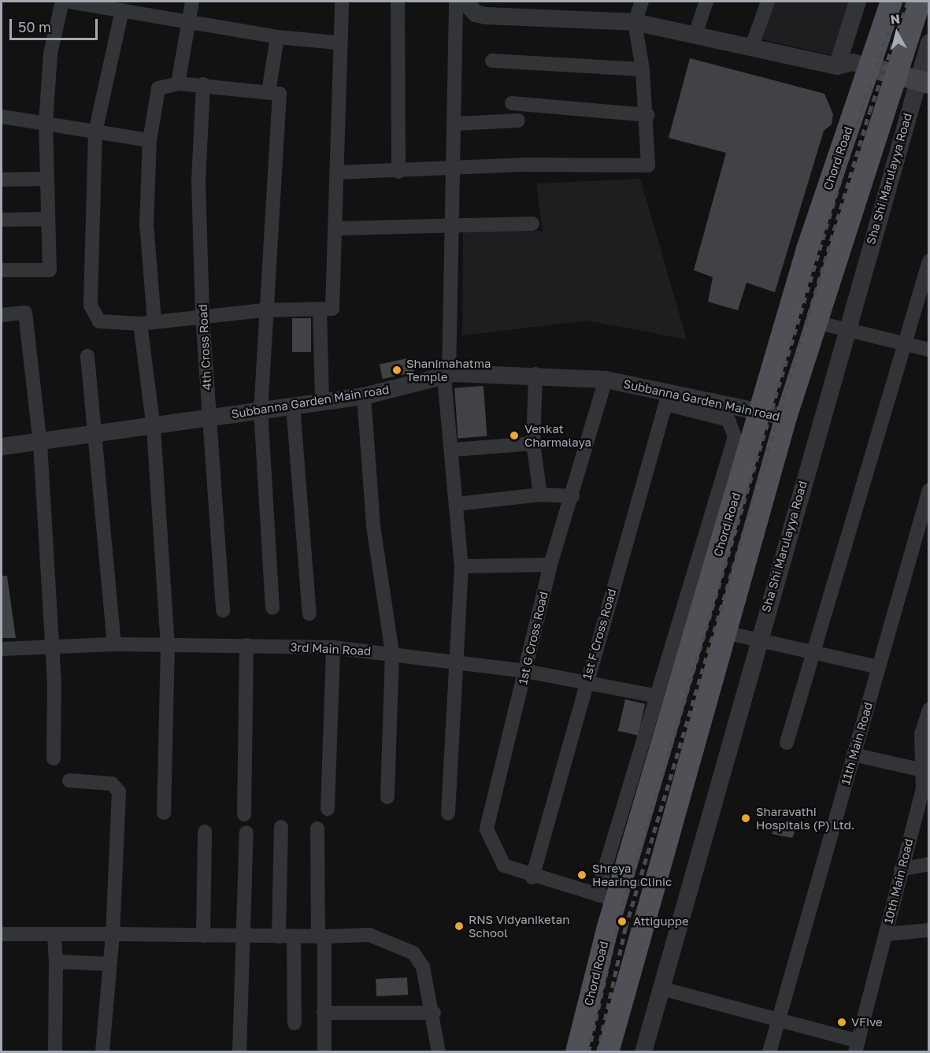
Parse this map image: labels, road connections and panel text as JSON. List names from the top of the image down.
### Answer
{
  "streets": {
    "main road": ["Chord Road"],
    "street": [
      "Sha Shi Marulayya Road",
      "4th Cross Road",
      "Subbanna Garden Main road",
      "1st F Cross Road",
      "1st G Cross Road",
      "3rd Main Road",
      "11th Main Road",
      "10th Main Road"
    ]
  },
  "crossings": [
    ["Chord Road", "Subbanna Garden Main road"],
    ["Chord Road", "1st G Cross Road"],
    ["4th Cross Road", "Subbanna Garden Main road"],
    ["Subbanna Garden Main road", "1st F Cross Road"],
    ["Subbanna Garden Main road", "1st G Cross Road"],
    ["1st F Cross Road", "1st G Cross Road"],
    ["1st F Cross Road", "3rd Main Road"],
    ["1st G Cross Road", "3rd Main Road"]
  ],
  "places": [
    "Shanimahatma Temple",
    "Venkat Charmalaya",
    "Sharavathi Hospitals (P) Ltd.",
    "Shreya Hearing Clinic",
    "Attiguppe",
    "RNS Vidyaniketan School",
    "VFive"
  ],
  "scale_bar": "50 m",
  "north": "top"
}
